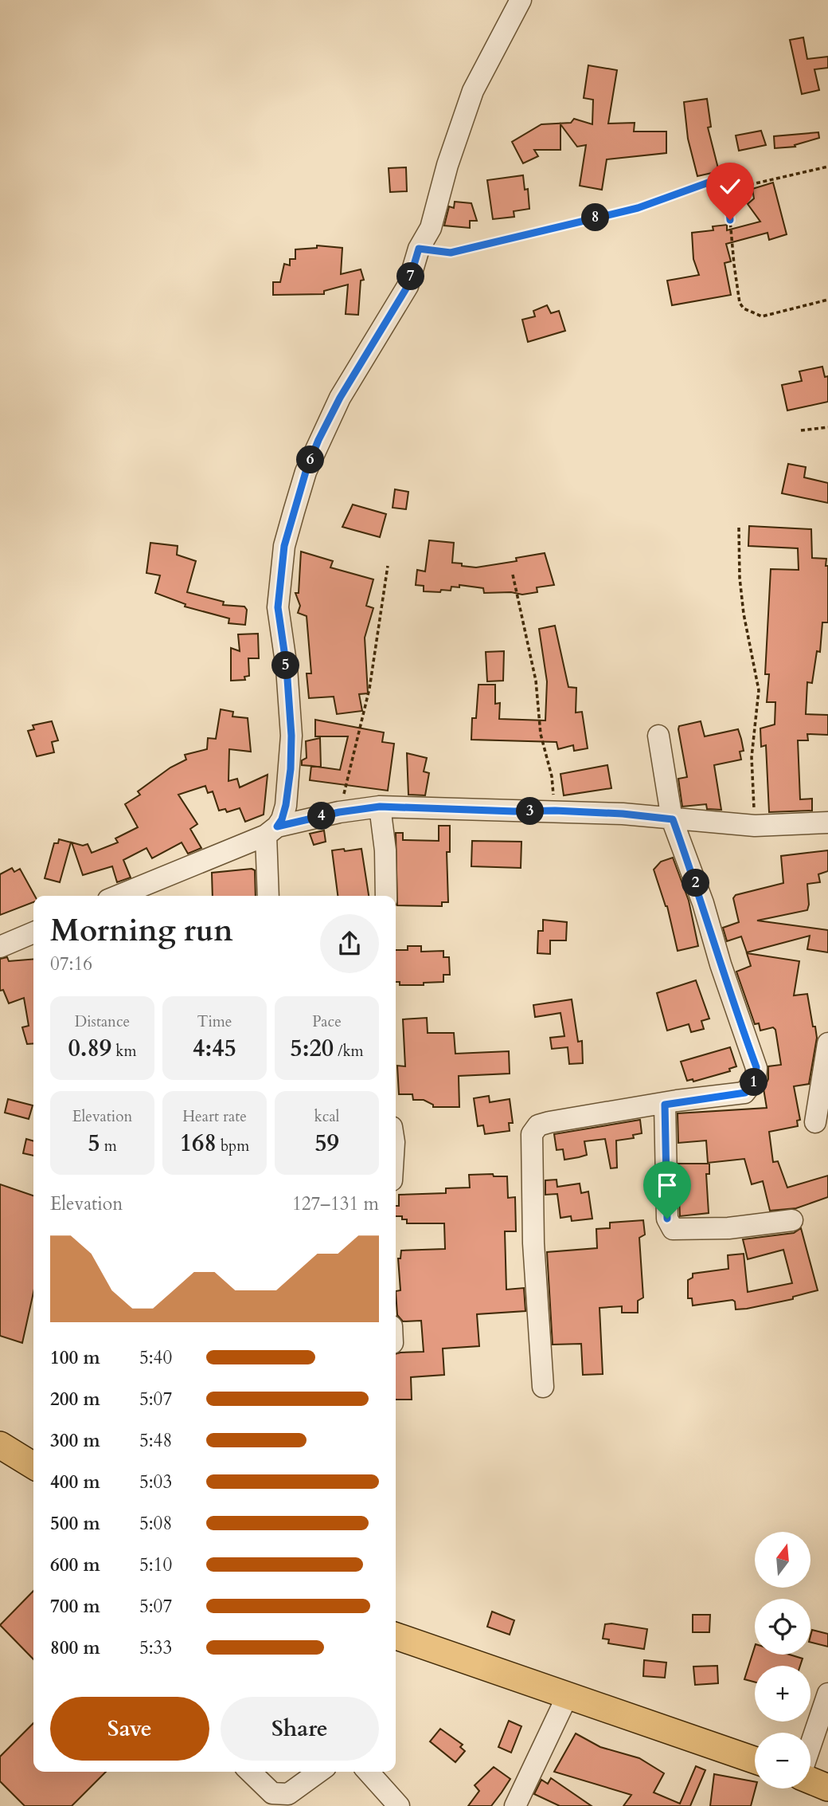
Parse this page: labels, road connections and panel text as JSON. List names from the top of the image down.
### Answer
{
  "north": "top",
  "page": {
    "pins": [
      "8",
      "7",
      "6",
      "5",
      "3",
      "4",
      "2",
      "1"
    ],
    "heading": ["Morning run", "07:16"],
    "stats": [
      ["Distance", "0.89 km"],
      ["Time", "4:45"],
      ["Pace", "5:20 /km"],
      ["Elevation", "5 m"],
      ["Heart rate", "168 bpm"],
      ["kcal", "59"]
    ],
    "chart": ["Elevation", "127–131 m"],
    "list": [
      {
        "name": "100 m",
        "note": "5:40"
      },
      {
        "name": "200 m",
        "note": "5:07"
      },
      {
        "name": "300 m",
        "note": "5:48"
      },
      {
        "name": "400 m",
        "note": "5:03"
      },
      {
        "name": "500 m",
        "note": "5:08"
      },
      {
        "name": "600 m",
        "note": "5:10"
      },
      {
        "name": "700 m",
        "note": "5:07"
      },
      {
        "name": "800 m",
        "note": "5:33"
      }
    ],
    "map_buttons": ["+", "−"],
    "buttons": ["Save", "Share"]
  }
}
